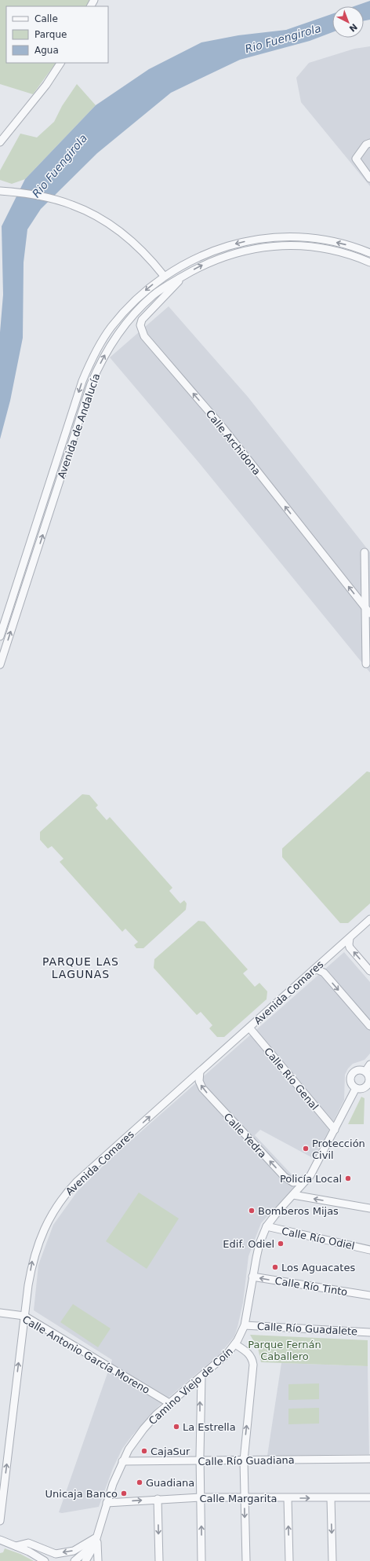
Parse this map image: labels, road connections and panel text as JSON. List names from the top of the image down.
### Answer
{
  "streets": {
    "street": [
      "Avenida de Andalucía",
      "Calle Archidona",
      "Avenida Comares",
      "Calle Río Genal",
      "Calle Yedra",
      "Calle Río Odiel",
      "Calle Río Tinto",
      "Calle Río Guadalete",
      "Calle Antonio García Moreno",
      "Camino Viejo de Coín",
      "Calle Río Guadiana",
      "Calle Margarita"
    ]
  },
  "crossings": [
    ["Avenida de Andalucía", "Calle Archidona"],
    ["Avenida Comares", "Calle Río Genal"],
    ["Avenida Comares", "Calle Yedra"],
    ["Avenida Comares", "Calle Antonio García Moreno"],
    ["Calle Río Genal", "Camino Viejo de Coín"],
    ["Calle Yedra", "Camino Viejo de Coín"],
    ["Calle Río Odiel", "Camino Viejo de Coín"],
    ["Calle Río Tinto", "Camino Viejo de Coín"],
    ["Calle Río Guadalete", "Camino Viejo de Coín"],
    ["Calle Antonio García Moreno", "Camino Viejo de Coín"],
    ["Camino Viejo de Coín", "Calle Río Guadiana"],
    ["Camino Viejo de Coín", "Calle Margarita"]
  ],
  "one_way": [
    "Calle Archidona",
    "Avenida Comares",
    "Calle Yedra",
    "Calle Río Tinto",
    "Calle Margarita"
  ],
  "districts": ["PARQUE LAS LAGUNAS"],
  "water": ["Rio Fuengirola"],
  "parks": ["Parque Fernán Caballero"],
  "places": [
    "Protección Civil",
    "Policía Local",
    "Bomberos Mijas",
    "Edif. Odiel",
    "Los Aguacates",
    "La Estrella",
    "CajaSur",
    "Guadiana",
    "Unicaja Banco"
  ],
  "legend": ["Calle", "Parque", "Agua"],
  "north": "bottom right"
}
